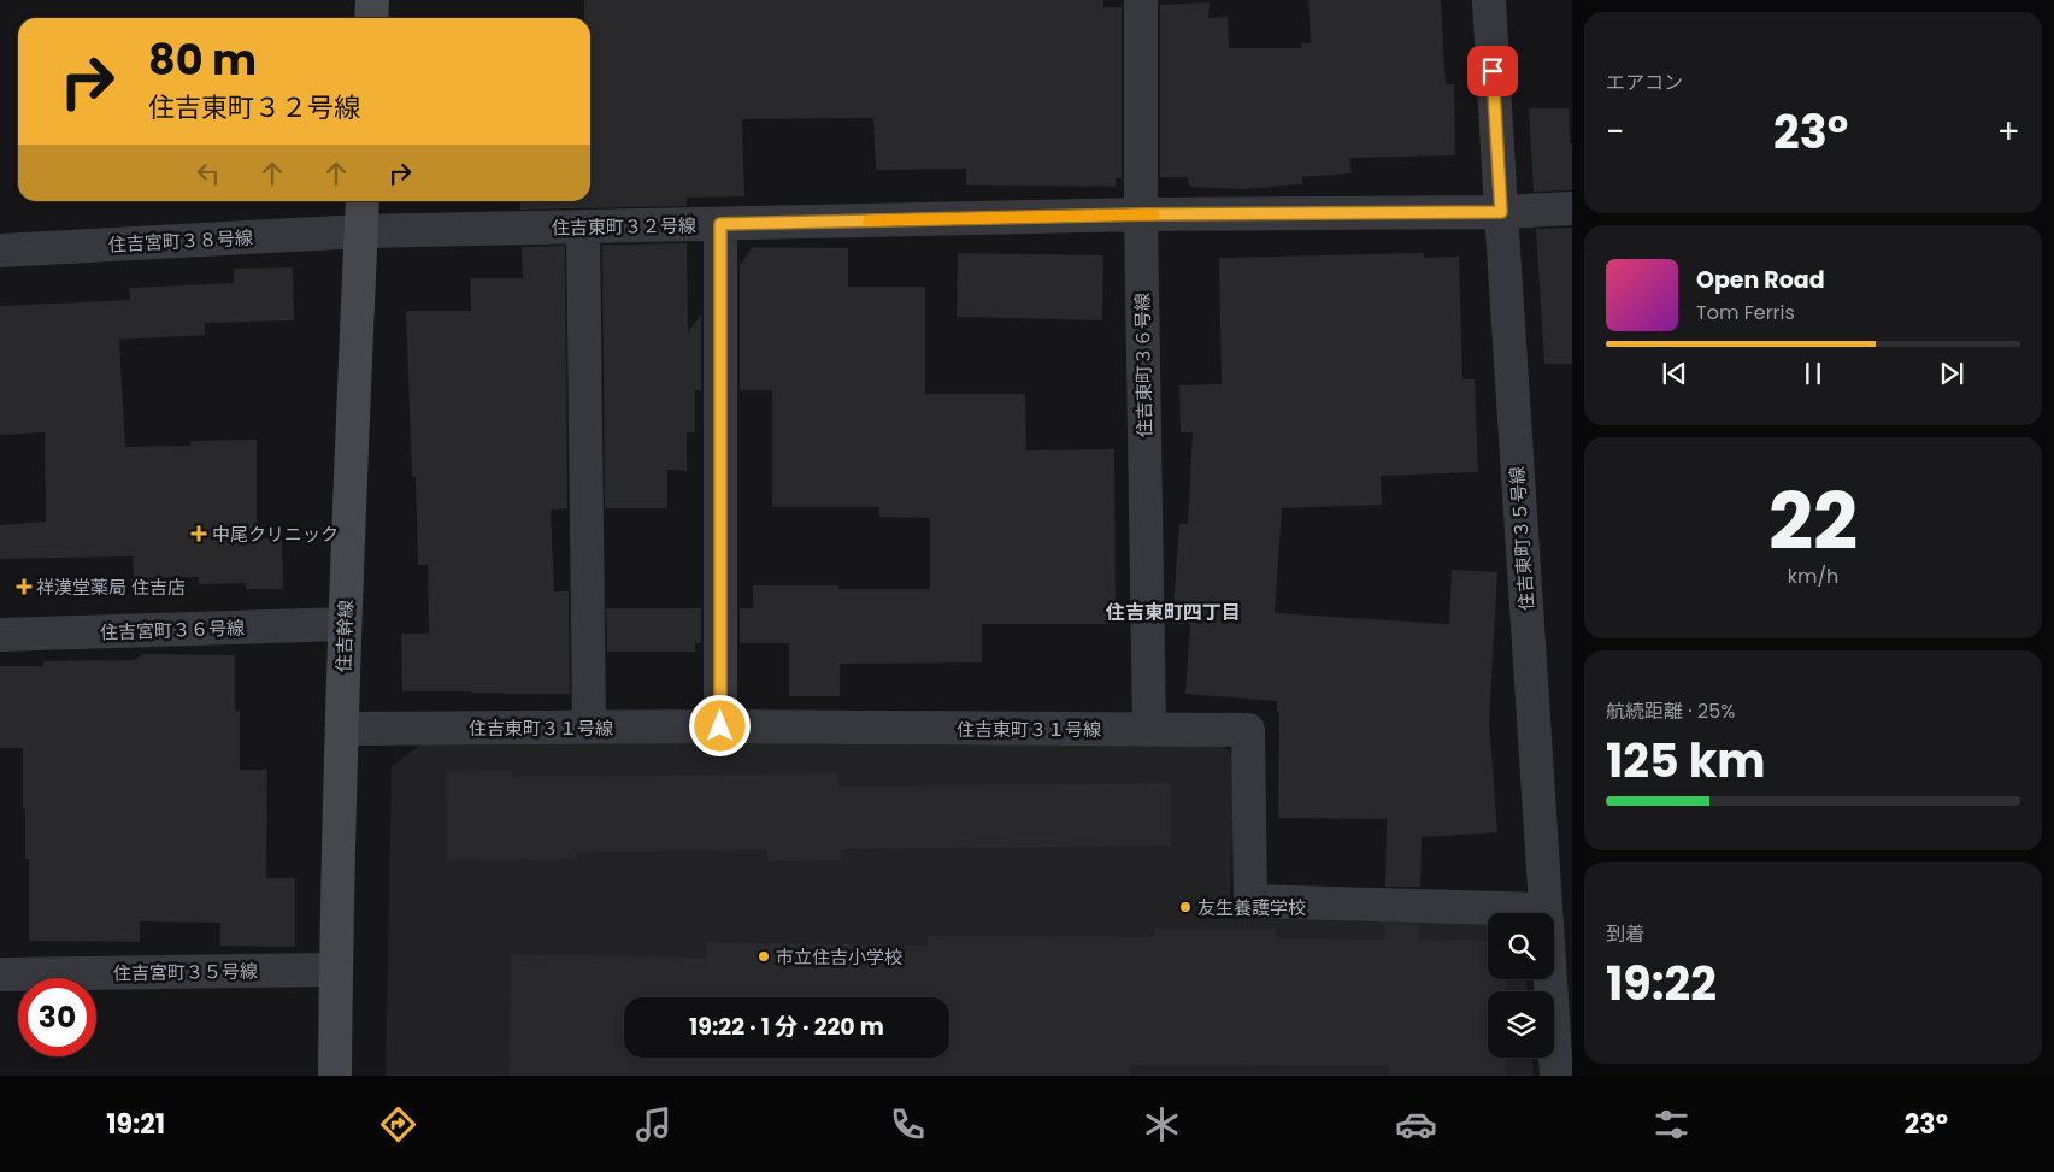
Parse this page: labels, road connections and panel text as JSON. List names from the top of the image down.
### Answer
{
  "streets": {
    "street": [
      "住吉東町３２号線",
      "住吉宮町３８号線",
      "住吉東町３６号線",
      "住吉東町３５号線",
      "住吉宮町３６号線",
      "住吉幹線",
      "住吉東町３１号線",
      "住吉宮町３５号線"
    ]
  },
  "crossings": [
    ["住吉東町３２号線", "住吉宮町３８号線"],
    ["住吉東町３２号線", "住吉東町３６号線"],
    ["住吉東町３２号線", "住吉東町３５号線"],
    ["住吉東町３２号線", "住吉幹線"],
    ["住吉宮町３８号線", "住吉幹線"],
    ["住吉東町３６号線", "住吉東町３１号線"],
    ["住吉東町３５号線", "住吉東町３１号線"],
    ["住吉宮町３６号線", "住吉幹線"],
    ["住吉幹線", "住吉東町３１号線"],
    ["住吉幹線", "住吉宮町３５号線"]
  ],
  "districts": ["住吉東町四丁目"],
  "places": {
    "health": ["中尾クリニック", "祥漢堂薬局 住吉店"],
    "other": ["友生養護学校", "市立住吉小学校"]
  },
  "page": {
    "tile": [
      "エアコン",
      ["22", "km/h"],
      ["航続距離 · 25%", "125 km"],
      ["到着", "19:22"]
    ],
    "turn": ["80 m", "住吉東町３２号線"],
    "heat": ["−", "23°", "+"],
    "song": ["Open Road", "Tom Ferris"],
    "limit": "30",
    "trip": "19:22 · 1 分 · 220 m",
    "tabs": ["19:21", "23°"]
  }
}
